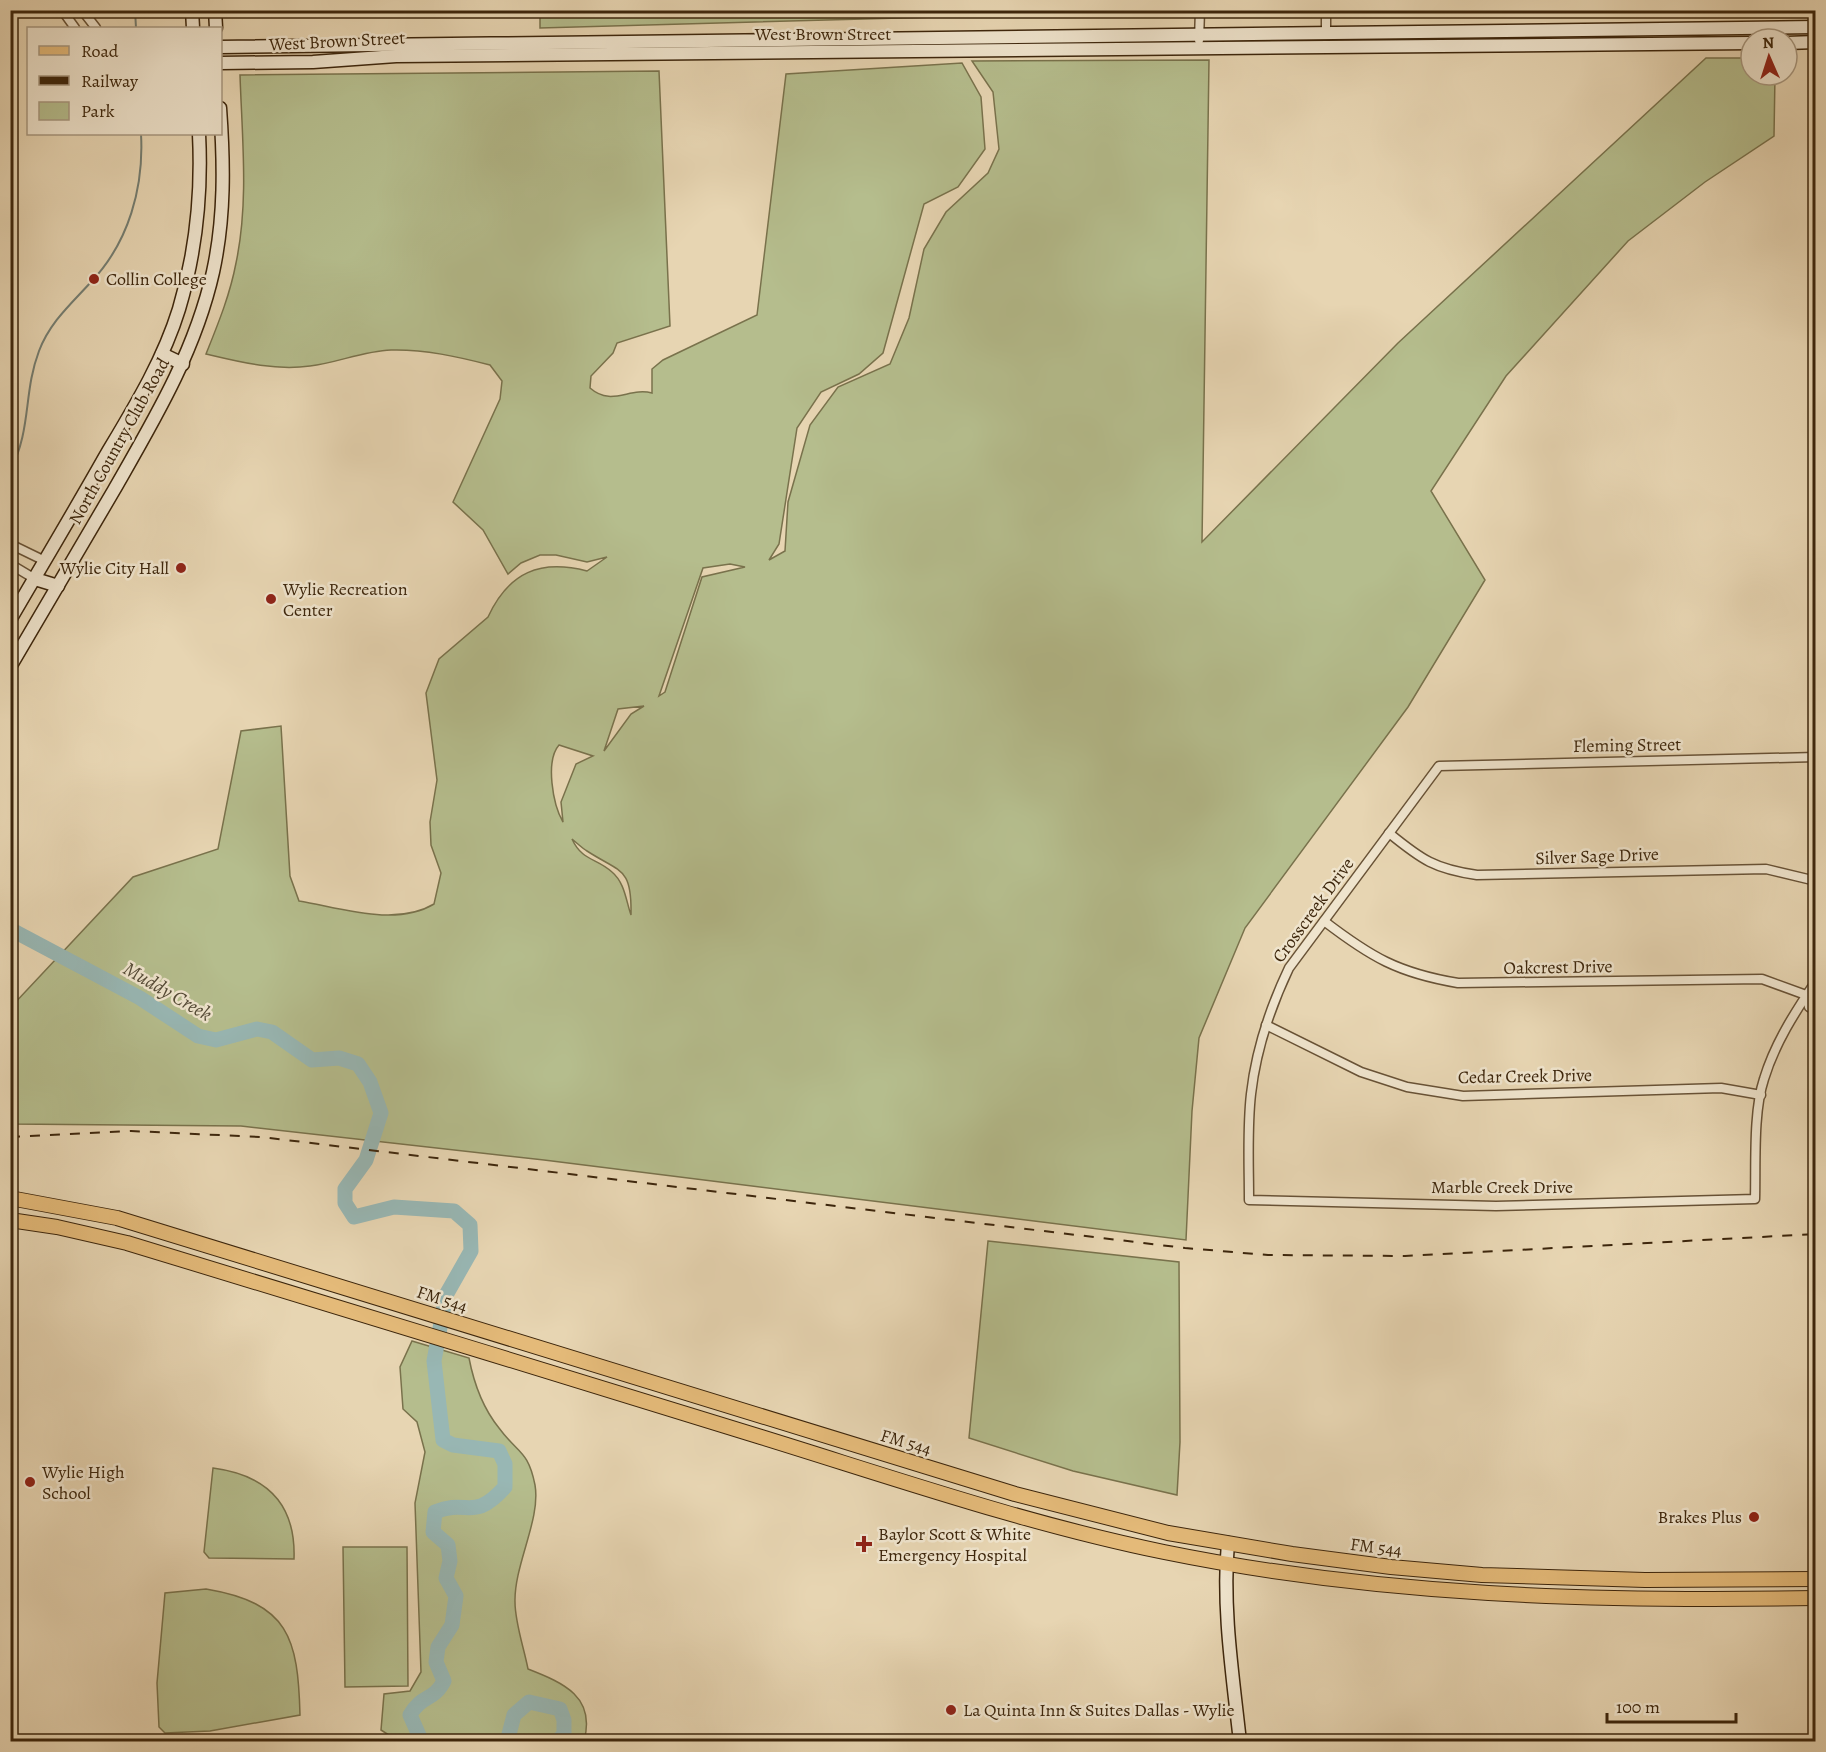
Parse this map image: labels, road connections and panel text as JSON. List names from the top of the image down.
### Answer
{
  "streets": {
    "main road": ["West Brown Street", "North Country Club Road", "FM 544"],
    "street": [
      "Fleming Street",
      "Silver Sage Drive",
      "Crosscreek Drive",
      "Oakcrest Drive",
      "Cedar Creek Drive",
      "Marble Creek Drive"
    ]
  },
  "crossings": [
    ["Fleming Street", "Crosscreek Drive"],
    ["Silver Sage Drive", "Crosscreek Drive"],
    ["Crosscreek Drive", "Oakcrest Drive"],
    ["Crosscreek Drive", "Cedar Creek Drive"],
    ["Crosscreek Drive", "Marble Creek Drive"],
    ["Cedar Creek Drive", "Marble Creek Drive"]
  ],
  "water": ["Muddy Creek"],
  "places": {
    "other": [
      "Collin College",
      "Wylie City Hall",
      "Wylie Recreation Center",
      "Wylie High School",
      "Brakes Plus",
      "La Quinta Inn & Suites Dallas - Wylie"
    ],
    "health": ["Baylor Scott & White Emergency Hospital"]
  },
  "legend": ["Road", "Railway", "Park"],
  "scale_bar": "100 m",
  "north": "top"
}
